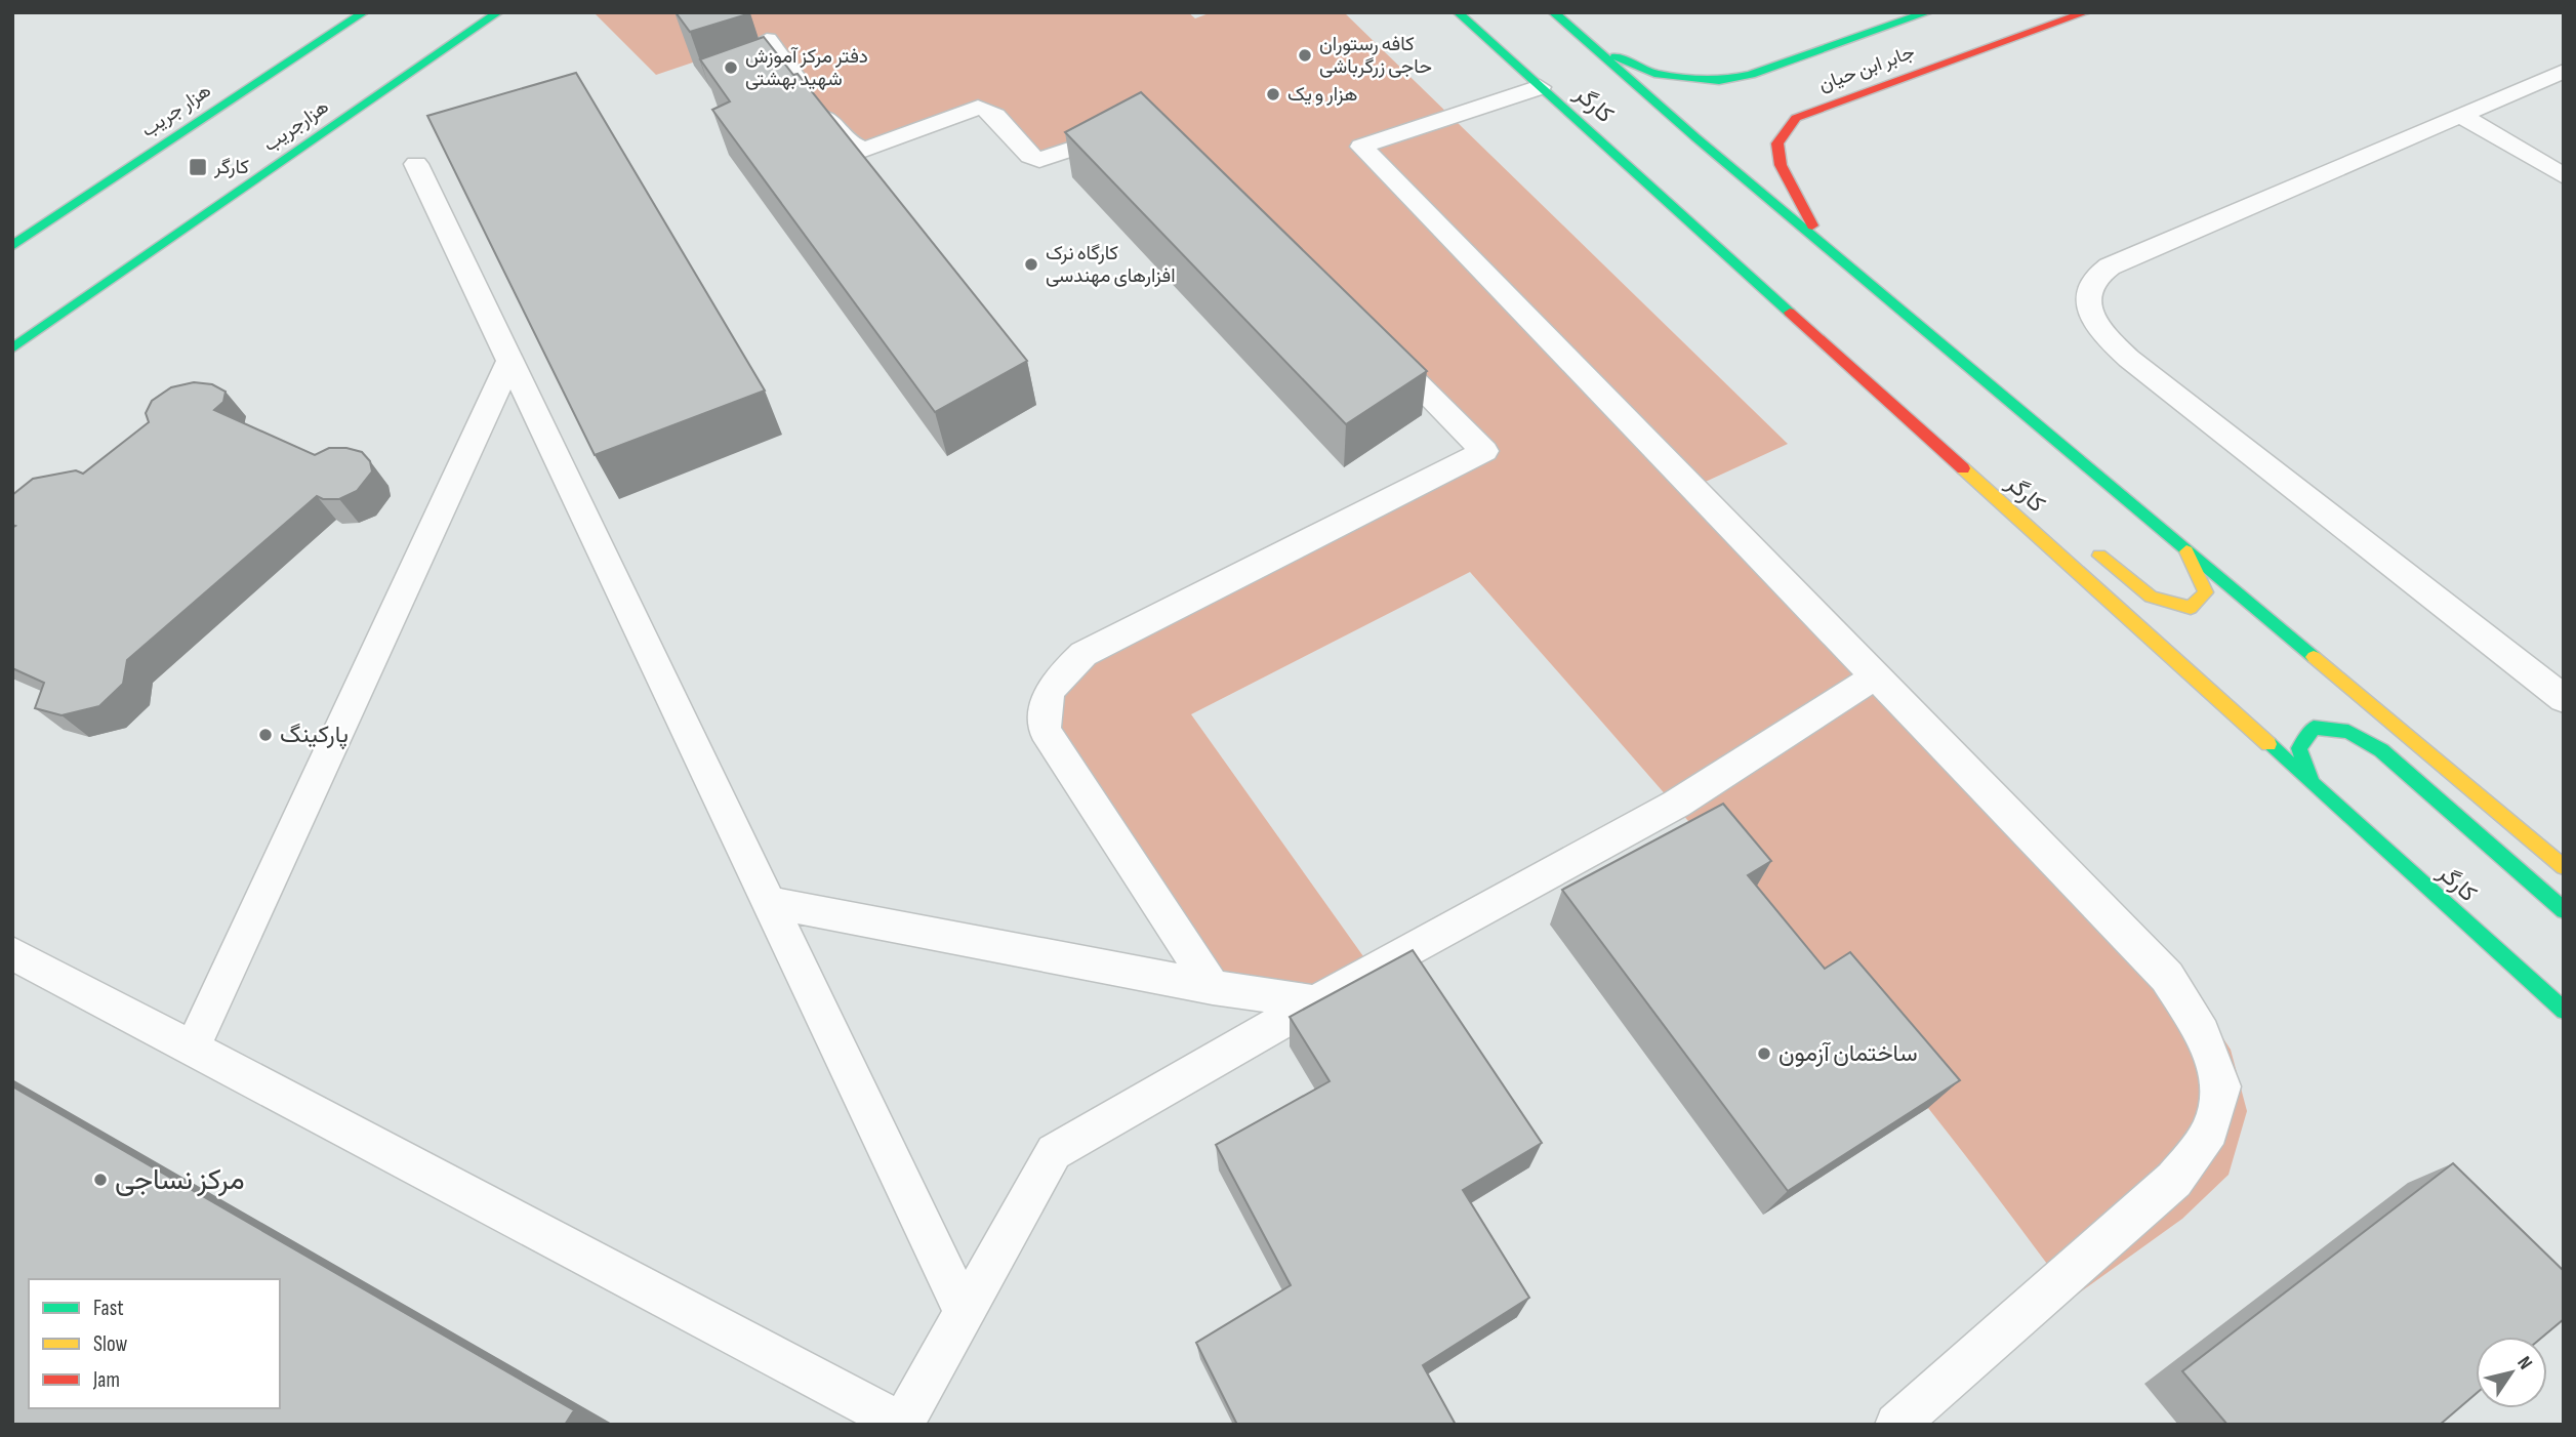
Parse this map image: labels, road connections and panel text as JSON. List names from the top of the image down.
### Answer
{
  "streets": {
    "main road": [
      "جابر ابن حیان",
      "کارگر",
      "هزار جریب",
      "هزارجریب"
    ]
  },
  "crossings": [
    ["جابر ابن حیان", "کارگر"]
  ],
  "places": {
    "other": [
      "کافه رستوران حاجی زرگرباشی",
      "دفتر مرکز آموزش شهید بهشتی",
      "هزار و یک",
      "کارگاه نرک افزارهای مهندسی",
      "پارکینگ",
      "ساختمان آزمون",
      "مرکز نساجی"
    ],
    "transit": ["کارگر"]
  },
  "legend": ["Fast", "Slow", "Jam"],
  "north": "top right"
}
